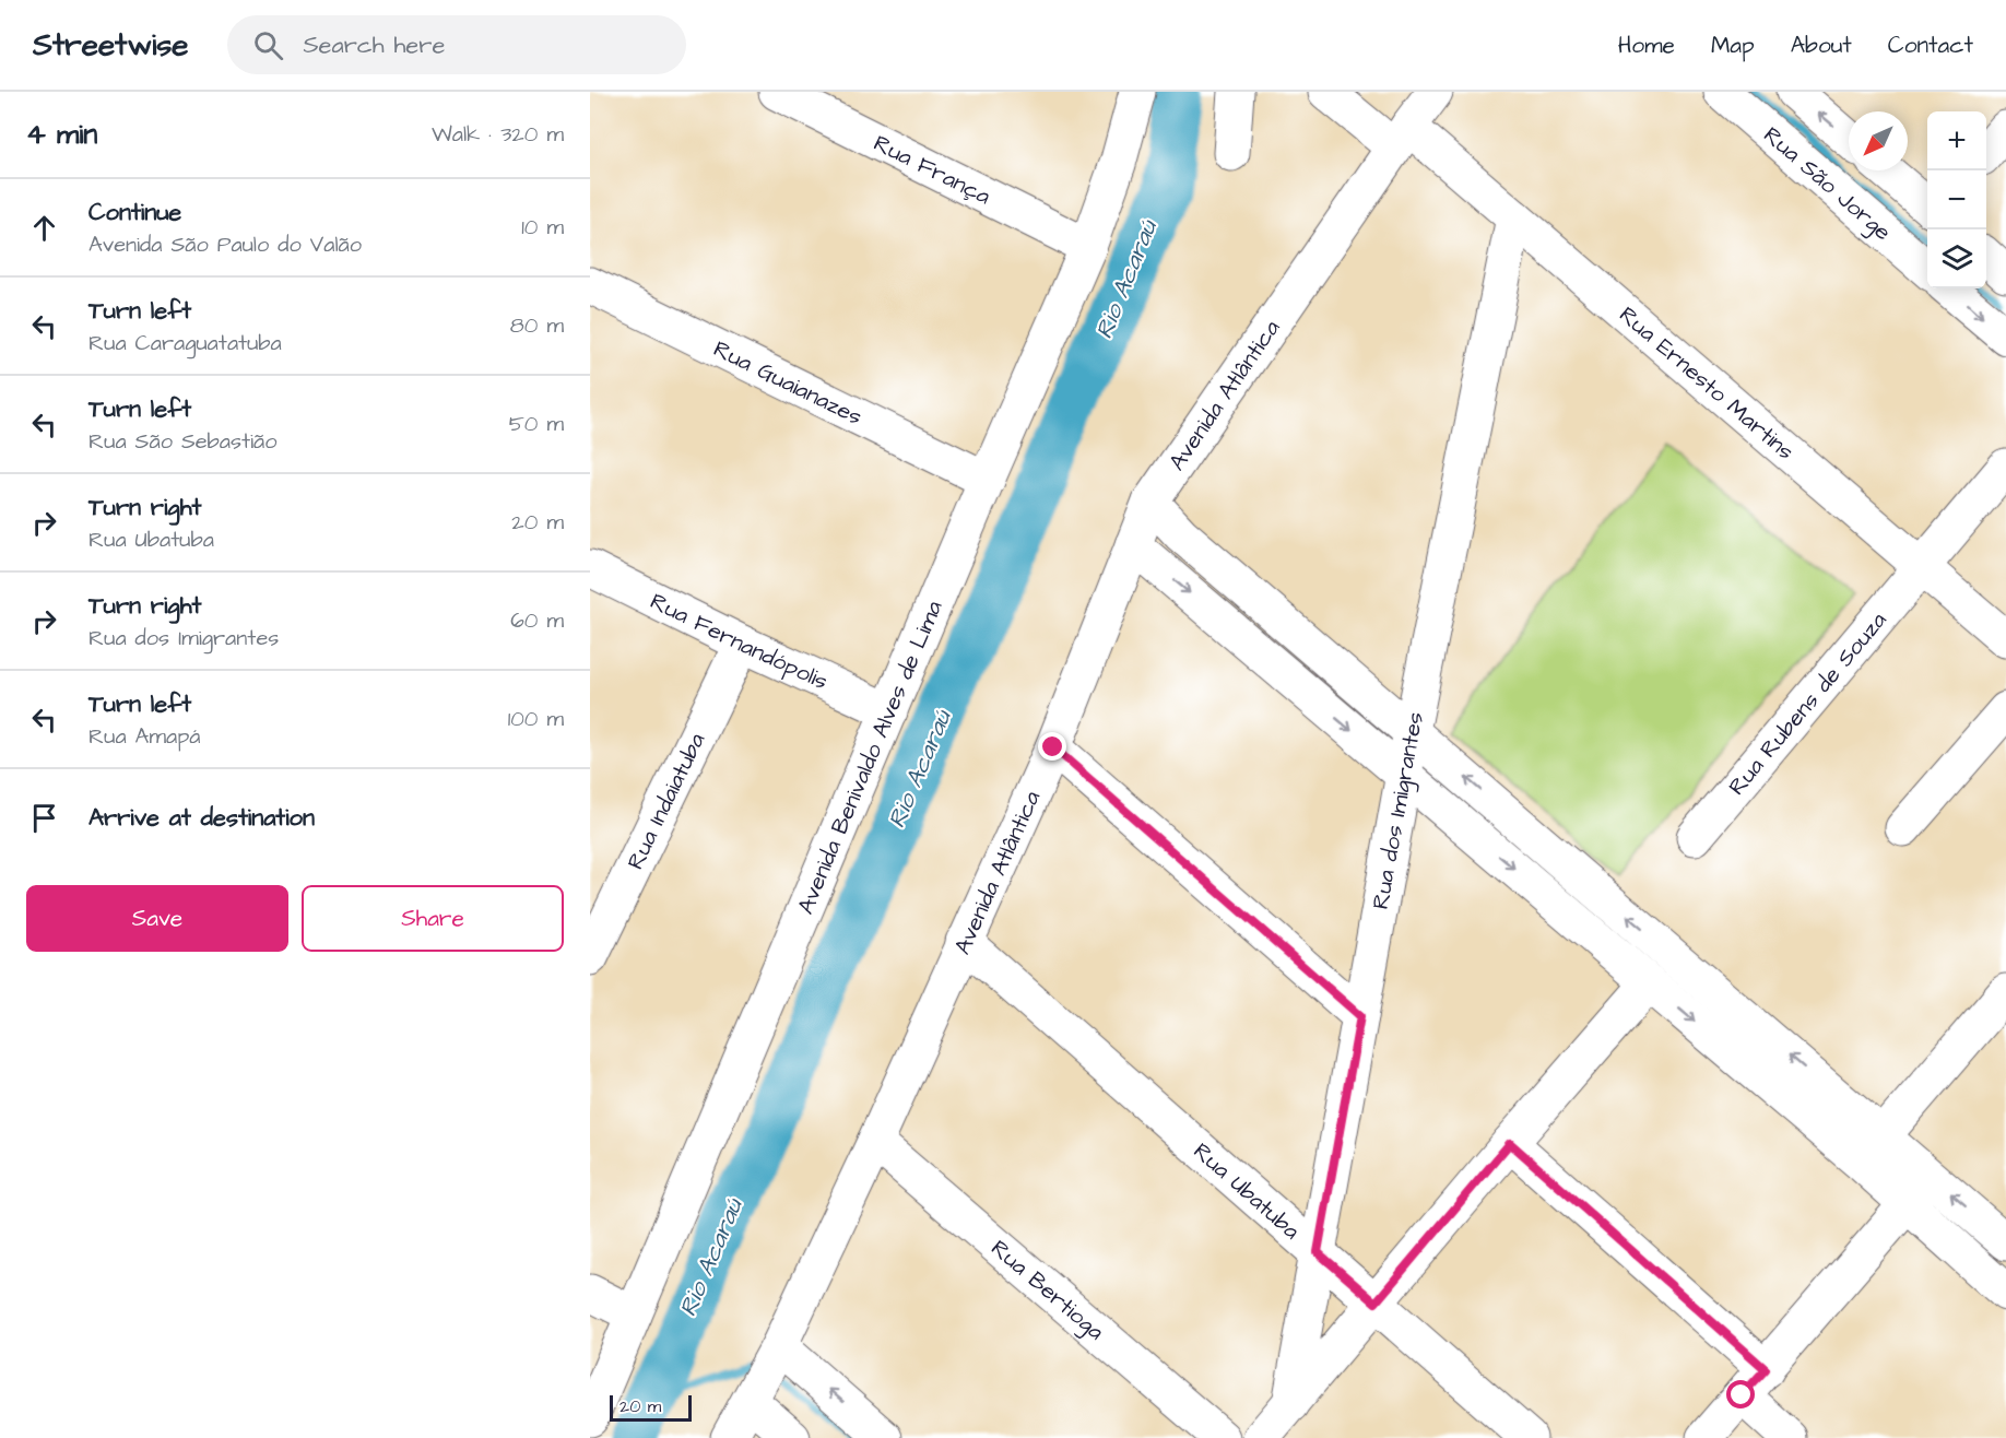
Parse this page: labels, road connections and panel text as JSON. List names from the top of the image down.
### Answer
{
  "streets": {
    "street": [
      "Rua França",
      "Rua São Jorge",
      "Rua Guaianazes",
      "Rua Ernesto Martins",
      "Avenida Atlântica",
      "Rua Fernandópolis",
      "Rua Rubens de Souza",
      "Avenida Benivaldo Alves de Lima",
      "Rua Indaiatuba",
      "Rua dos Imigrantes",
      "Rua Ubatuba",
      "Rua Bertioga"
    ]
  },
  "crossings": [
    ["Rua França", "Avenida Benivaldo Alves de Lima"],
    ["Rua Guaianazes", "Avenida Benivaldo Alves de Lima"],
    ["Rua Ernesto Martins", "Avenida Atlântica"],
    ["Rua Ernesto Martins", "Rua Rubens de Souza"],
    ["Rua Ernesto Martins", "Rua dos Imigrantes"],
    ["Avenida Atlântica", "Rua Ubatuba"],
    ["Avenida Atlântica", "Rua Bertioga"],
    ["Rua Fernandópolis", "Avenida Benivaldo Alves de Lima"],
    ["Rua Fernandópolis", "Rua Indaiatuba"],
    ["Rua dos Imigrantes", "Rua Ubatuba"]
  ],
  "water": ["Rio Acaraú"],
  "scale_bar": "20 m",
  "north": "bottom left",
  "page": {
    "header": "Streetwise",
    "search": "Search here",
    "nav": [
      "Home",
      "Map",
      "About",
      "Contact"
    ],
    "heading": ["4 min", "Walk · 320 m"],
    "map_buttons": ["+", "−"],
    "list": [
      ["Continue", "Avenida São Paulo do Valão", "10 m"],
      ["Turn left", "Rua Caraguatatuba", "80 m"],
      ["Turn left", "Rua São Sebastião", "50 m"],
      ["Turn right", "Rua Ubatuba", "20 m"],
      ["Turn right", "Rua dos Imigrantes", "60 m"],
      ["Turn left", "Rua Amapá", "100 m"],
      "Arrive at destination"
    ],
    "buttons": ["Save", "Share"],
    "scale": "20 m"
  }
}
